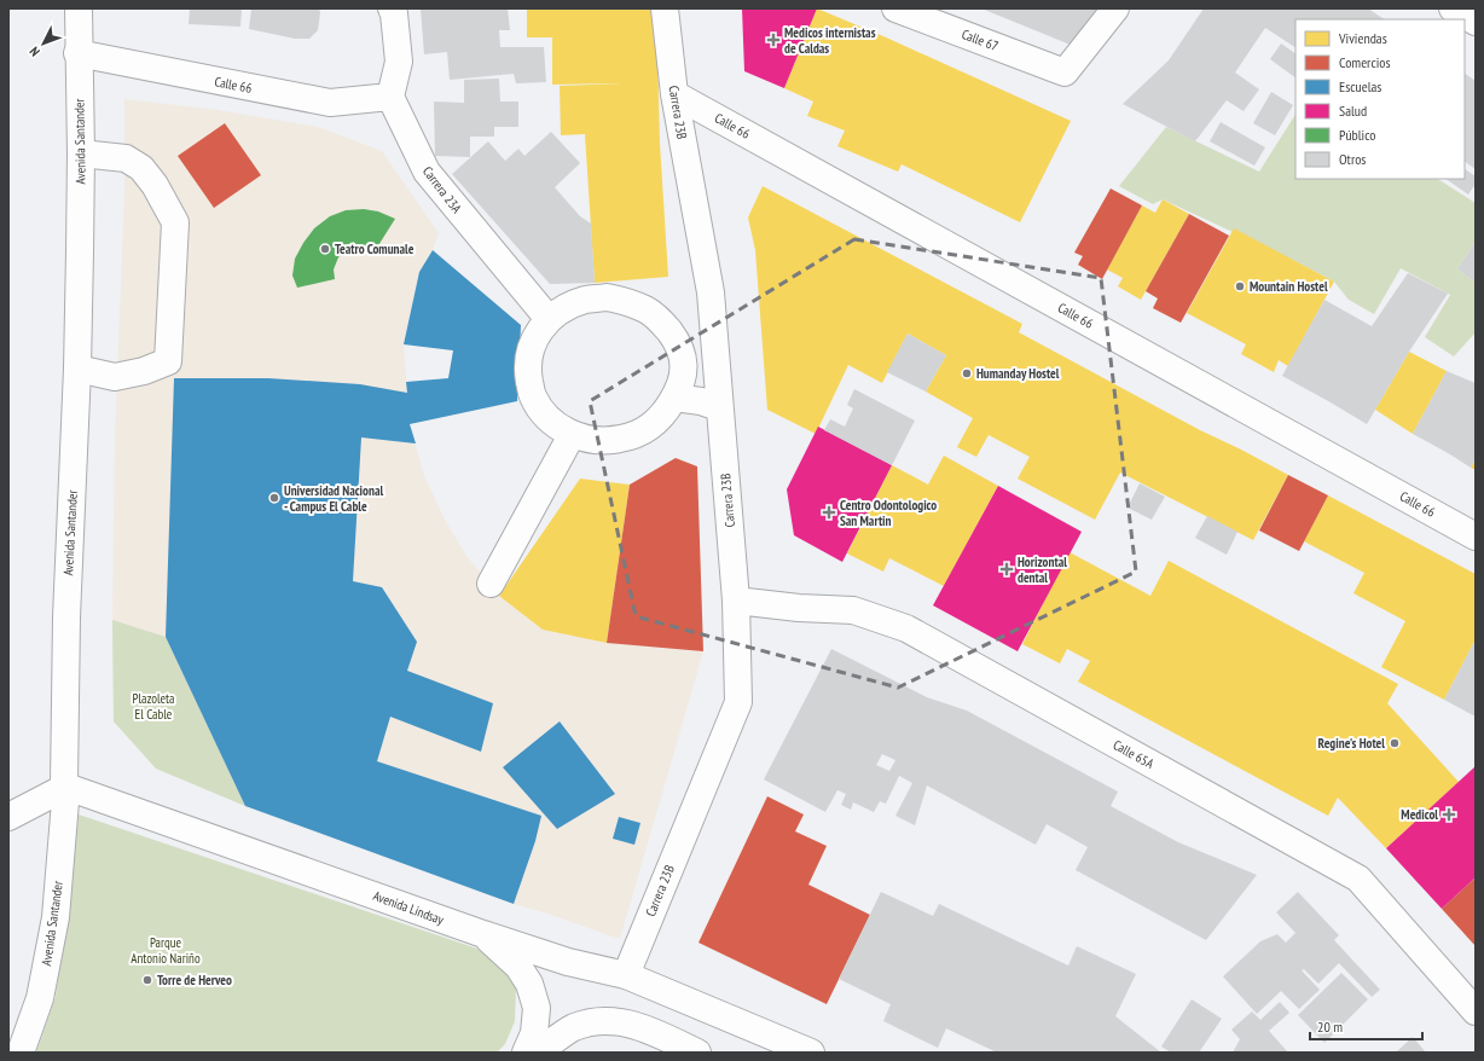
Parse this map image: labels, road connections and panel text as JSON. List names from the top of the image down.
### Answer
{
  "streets": {
    "street": [
      "Calle 67",
      "Calle 66",
      "Carrera 23B",
      "Avenida Santander",
      "Carrera 23A",
      "Calle 65A",
      "Avenida Lindsay"
    ]
  },
  "crossings": [
    ["Calle 66", "Carrera 23B"],
    ["Calle 66", "Avenida Santander"],
    ["Calle 66", "Carrera 23A"],
    ["Carrera 23B", "Calle 65A"],
    ["Carrera 23B", "Avenida Lindsay"],
    ["Avenida Santander", "Avenida Lindsay"]
  ],
  "parks": ["Plazoleta El Cable", "Parque Antonio Nariño"],
  "places": {
    "health": [
      "Medicos internistas de Caldas",
      "Centro Odontologico San Martin",
      "Horizontal dental",
      "Medicol"
    ],
    "other": [
      "Teatro Comunale",
      "Mountain Hostel",
      "Humanday Hostel",
      "Universidad Nacional - Campus El Cable",
      "Regine's Hotel",
      "Torre de Herveo"
    ]
  },
  "legend": [
    "Viviendas",
    "Comercios",
    "Escuelas",
    "Salud",
    "Público",
    "Otros"
  ],
  "scale_bar": "20 m",
  "north": "bottom left"
}
